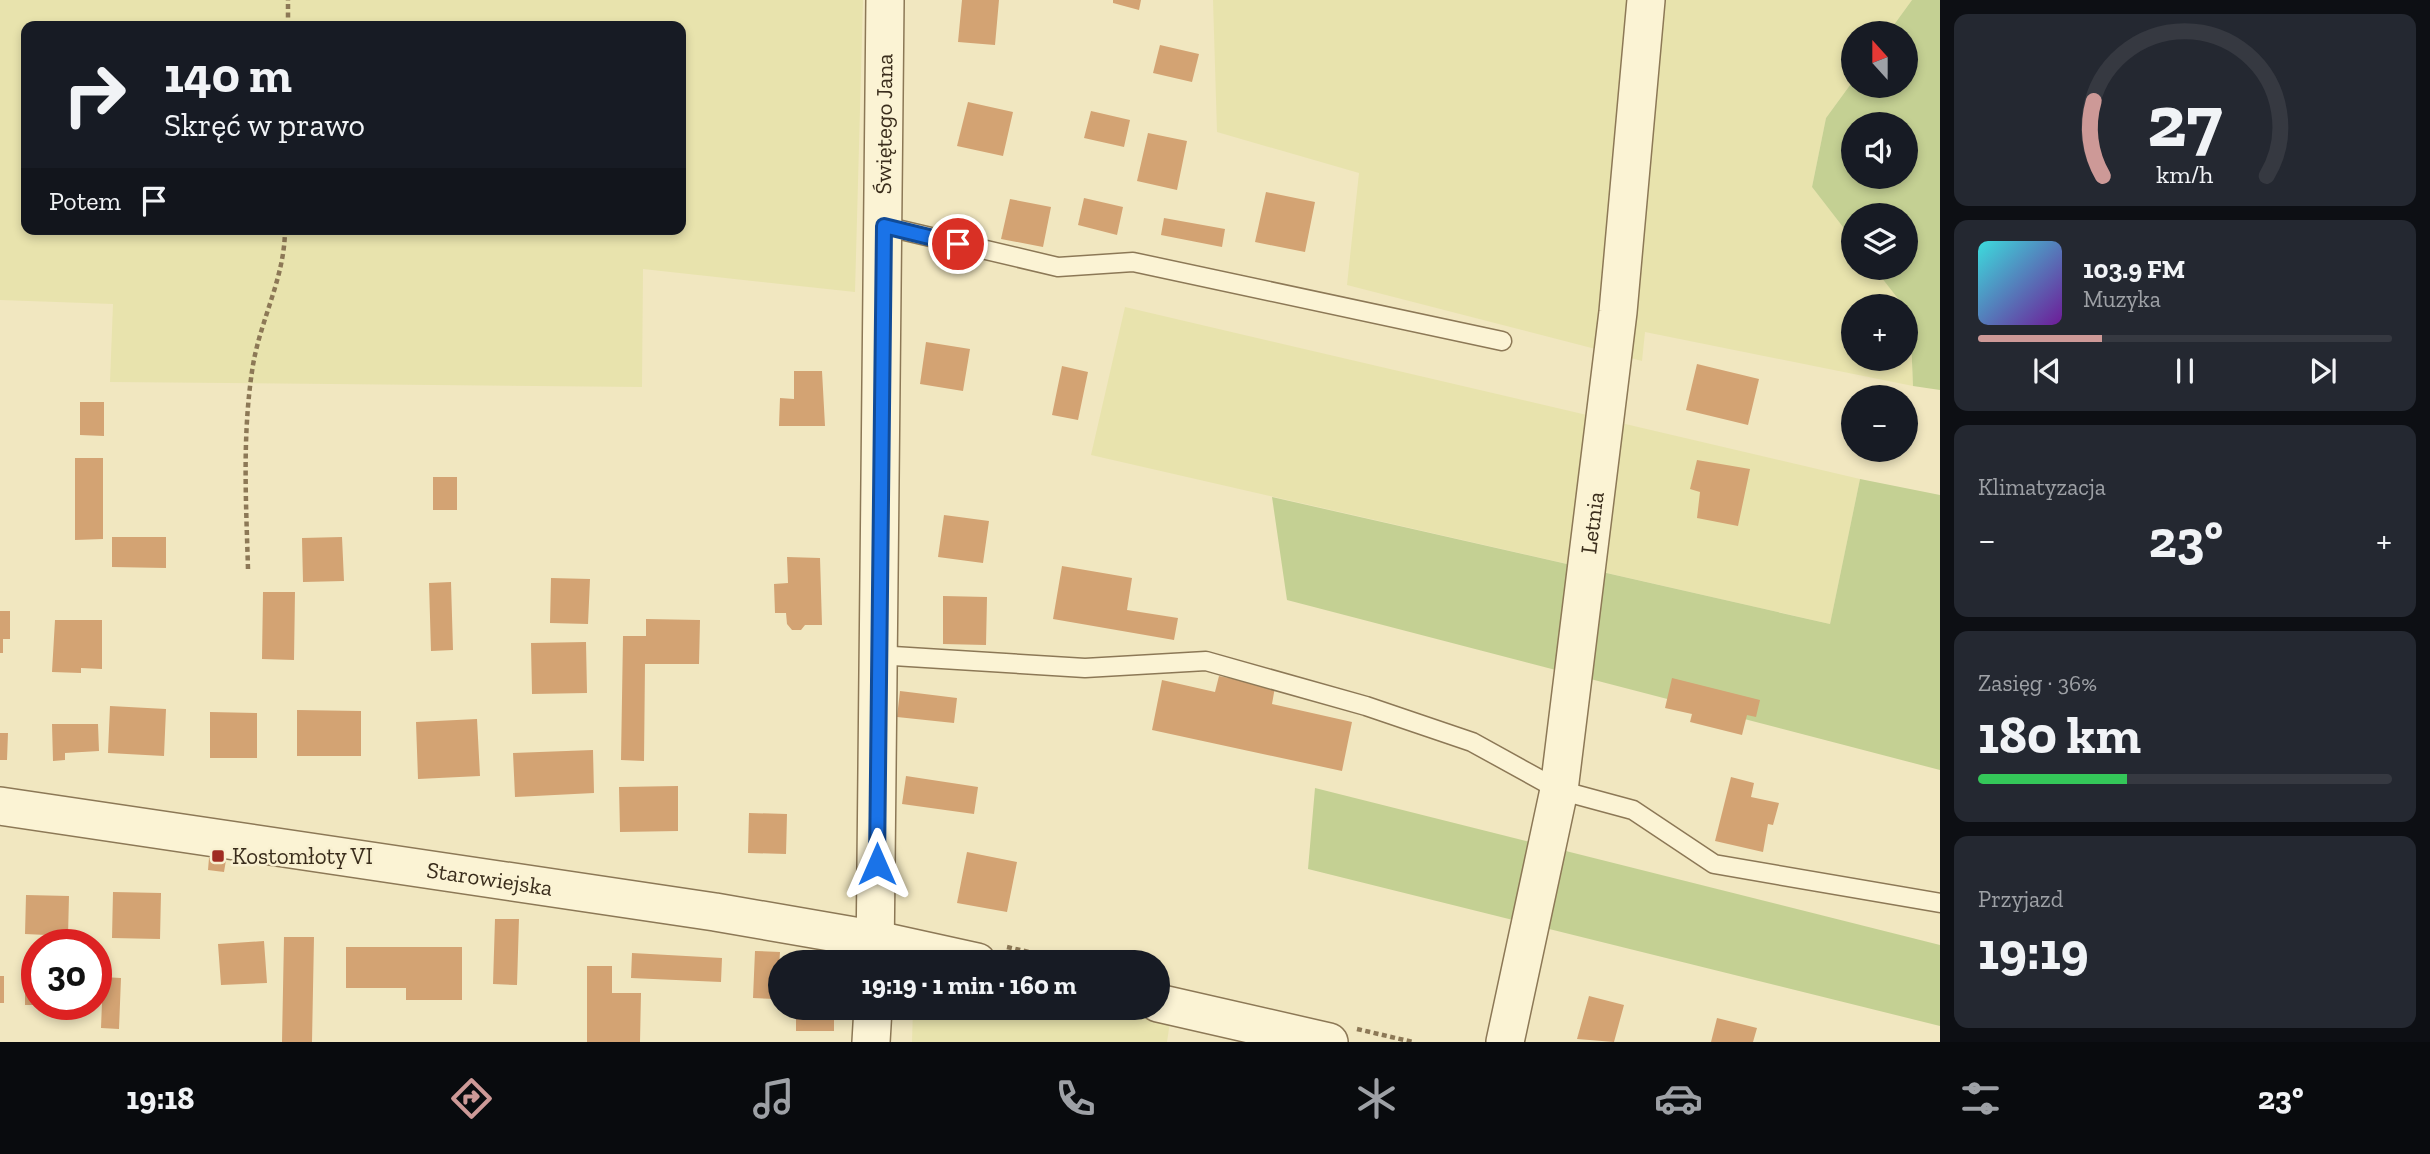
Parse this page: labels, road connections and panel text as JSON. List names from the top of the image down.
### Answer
{
  "streets": {
    "street": ["Świętego Jana", "Letnia", "Starowiejska"]
  },
  "places": {
    "transit": ["Kostomłoty VI"]
  },
  "north": "top",
  "page": {
    "map_buttons": ["+", "−"],
    "turn": ["140 m", "Skręć w prawo"],
    "then": "Potem",
    "song": ["103.9 FM", "Muzyka"],
    "tile": [
      "Klimatyzacja",
      ["Zasięg · 36%", "180 km"],
      ["Przyjazd", "19:19"]
    ],
    "heat": ["−", "23°", "+"],
    "limit": "30",
    "trip": "19:19 · 1 min · 160 m",
    "tabs": ["19:18", "23°"],
    "gauge": ["27", "km/h"]
  }
}
